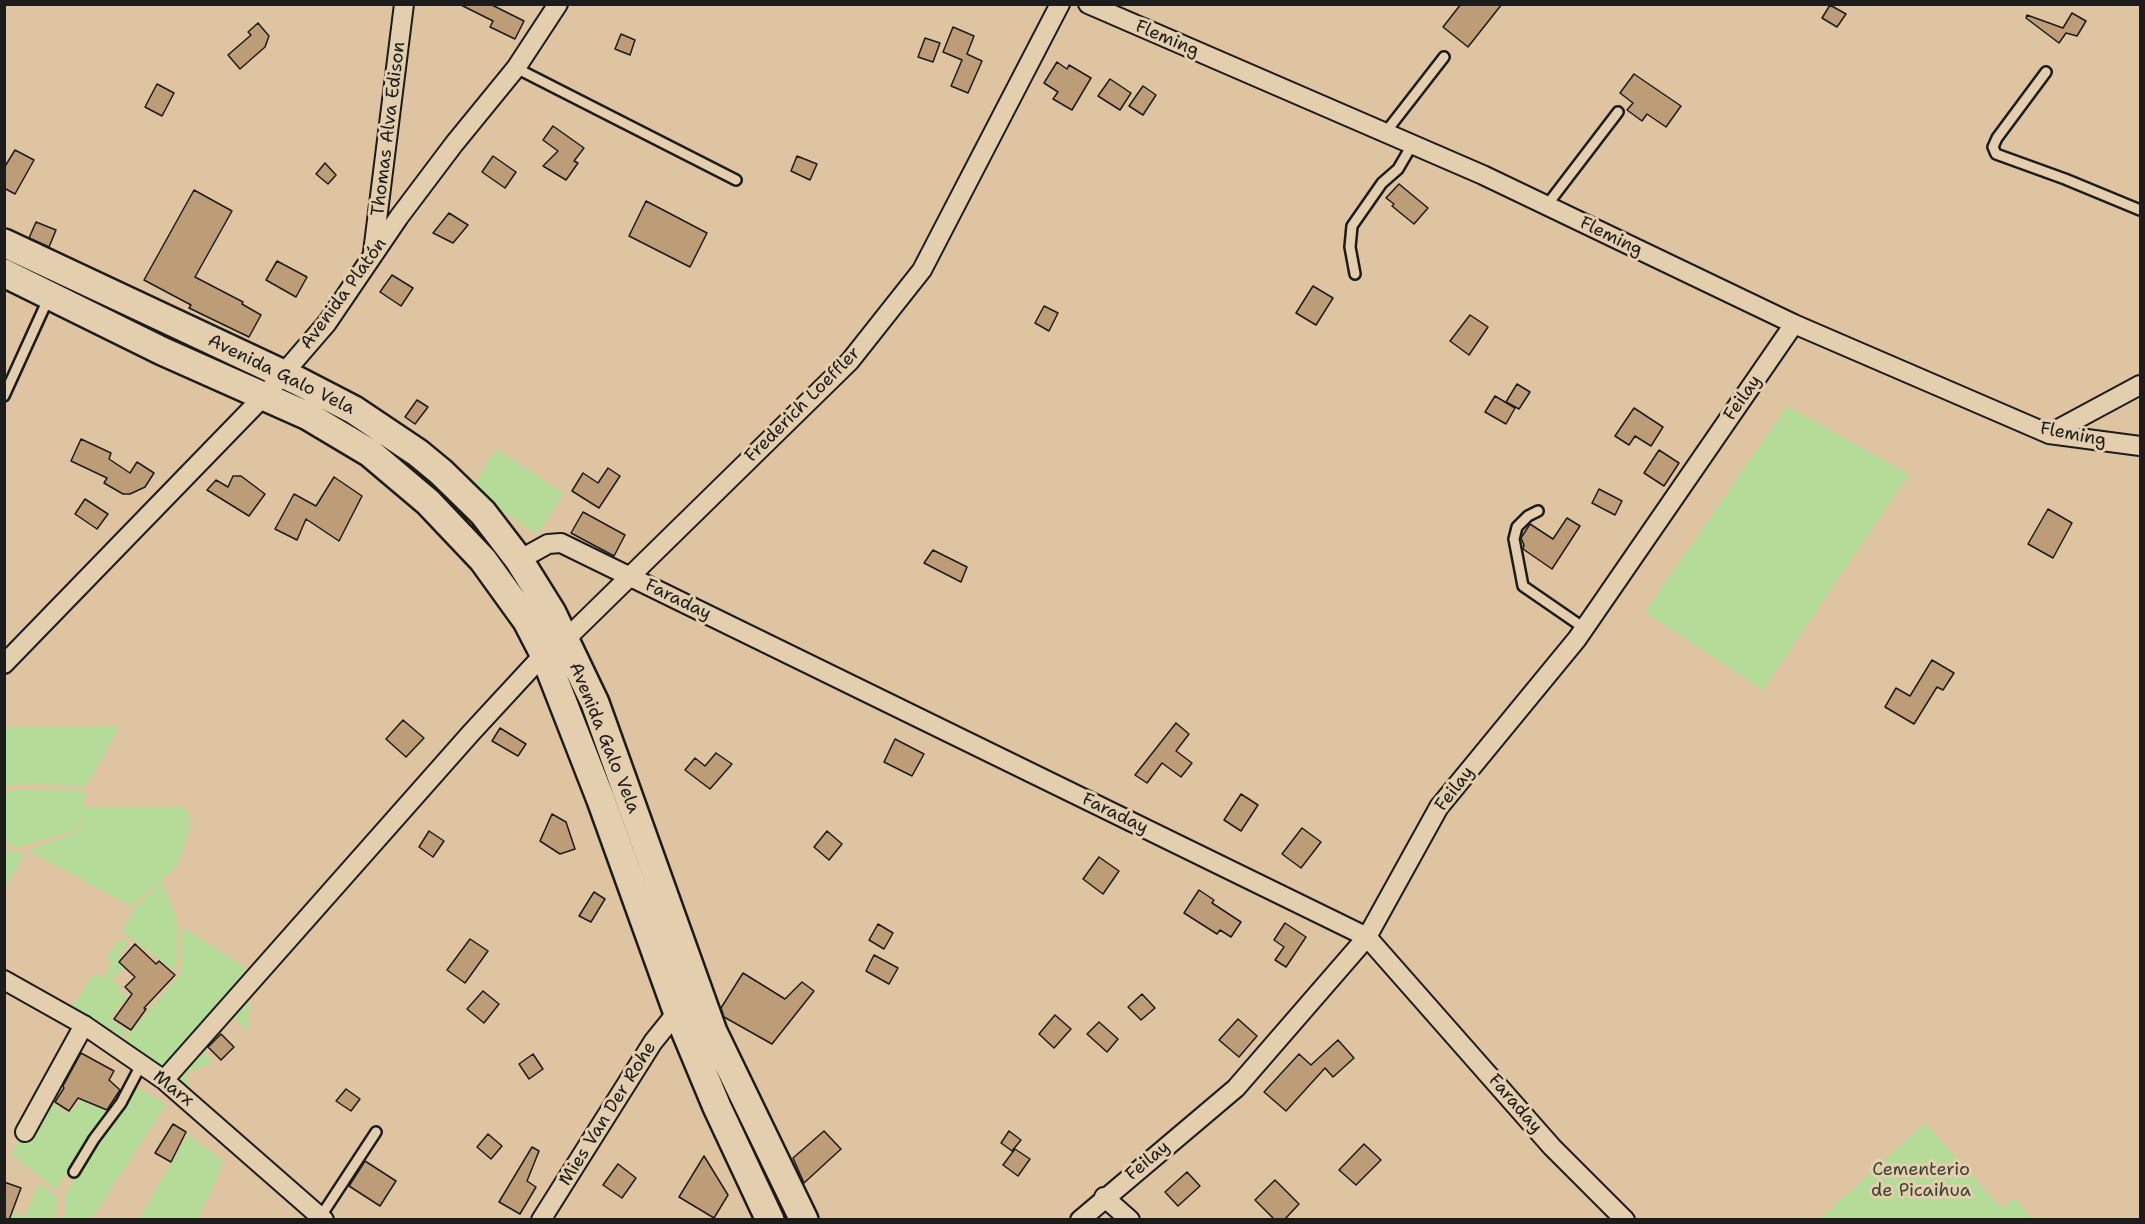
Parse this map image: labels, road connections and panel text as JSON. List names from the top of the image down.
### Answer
{
  "streets": {
    "main road": ["Avenida Galo Vela"],
    "street": [
      "Fleming",
      "Thomas Alva Edison",
      "Avenida Platón",
      "Feilay",
      "Frederich Loeffler",
      "Faraday",
      "Marx",
      "Mies Van Der Rohe"
    ]
  },
  "crossings": [
    ["Fleming", "Feilay"],
    ["Thomas Alva Edison", "Avenida Platón"],
    ["Avenida Platón", "Avenida Galo Vela"],
    ["Avenida Galo Vela", "Frederich Loeffler"],
    ["Avenida Galo Vela", "Faraday"],
    ["Avenida Galo Vela", "Mies Van Der Rohe"],
    ["Feilay", "Faraday"],
    ["Frederich Loeffler", "Faraday"],
    ["Frederich Loeffler", "Marx"]
  ],
  "parks": ["Cementerio de Picaihua"]
}
